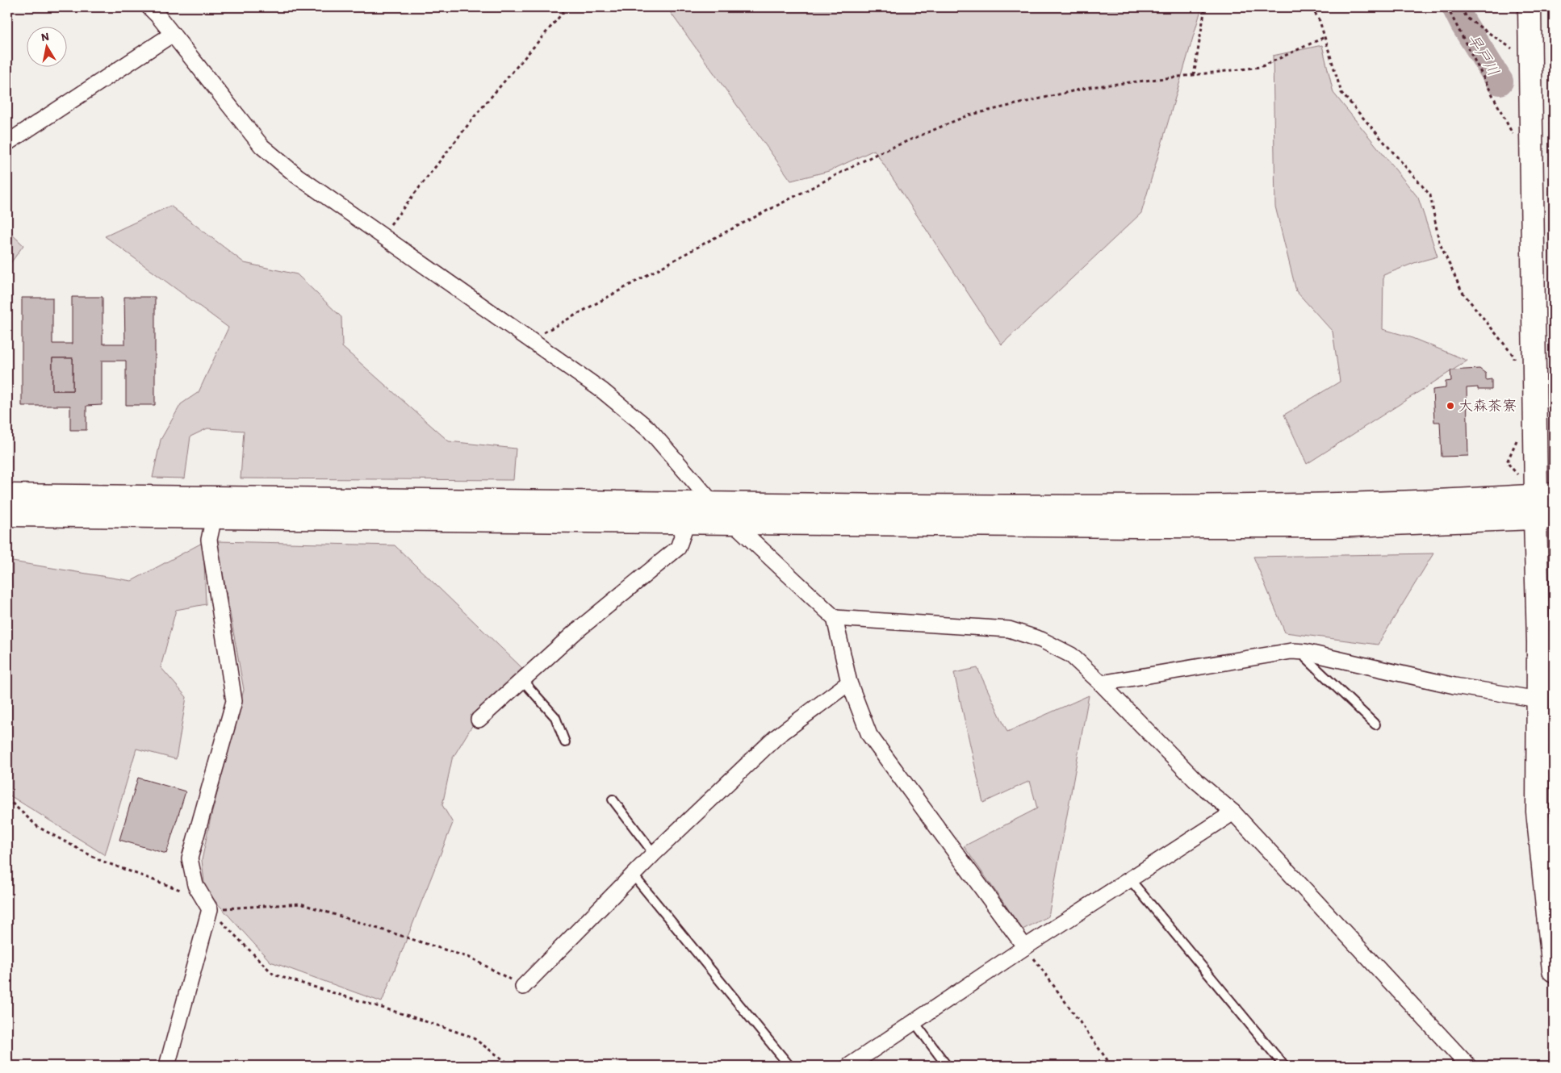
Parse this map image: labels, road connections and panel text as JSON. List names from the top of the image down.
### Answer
{
  "water": ["早戸川"],
  "places": ["大森茶寮"],
  "north": "top"
}
